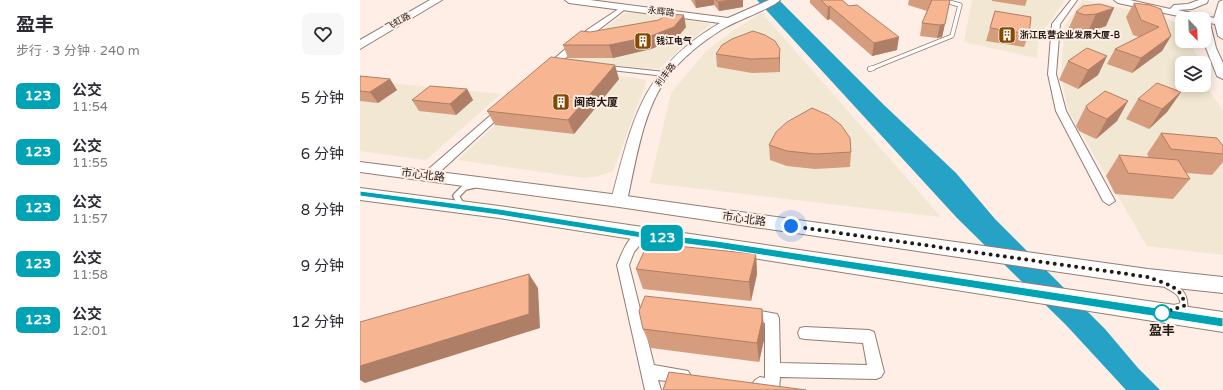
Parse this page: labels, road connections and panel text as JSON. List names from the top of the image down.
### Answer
{
  "streets": {
    "main road": ["飞虹路", "市心北路"],
    "street": ["永辉路", "利丰路"]
  },
  "crossings": [
    ["永辉路", "利丰路"],
    ["利丰路", "市心北路"]
  ],
  "places": {
    "building": ["浙江民营企业发展大厦-B", "钱江电气", "闽商大厦"],
    "other": ["盈丰"]
  },
  "lines": ["bus line 123"],
  "north": "bottom right",
  "page": {
    "heading": ["盈丰", "步行 · 3 分钟 · 240 m"],
    "on_map": "123",
    "list": [
      {
        "mark": "123",
        "name": "公交",
        "note": "11:54",
        "value": "5 分钟"
      },
      {
        "mark": "123",
        "name": "公交",
        "note": "11:55",
        "value": "6 分钟"
      },
      {
        "mark": "123",
        "name": "公交",
        "note": "11:57",
        "value": "8 分钟"
      },
      {
        "mark": "123",
        "name": "公交",
        "note": "11:58",
        "value": "9 分钟"
      },
      {
        "mark": "123",
        "name": "公交",
        "note": "12:01",
        "value": "12 分钟"
      }
    ]
  }
}
